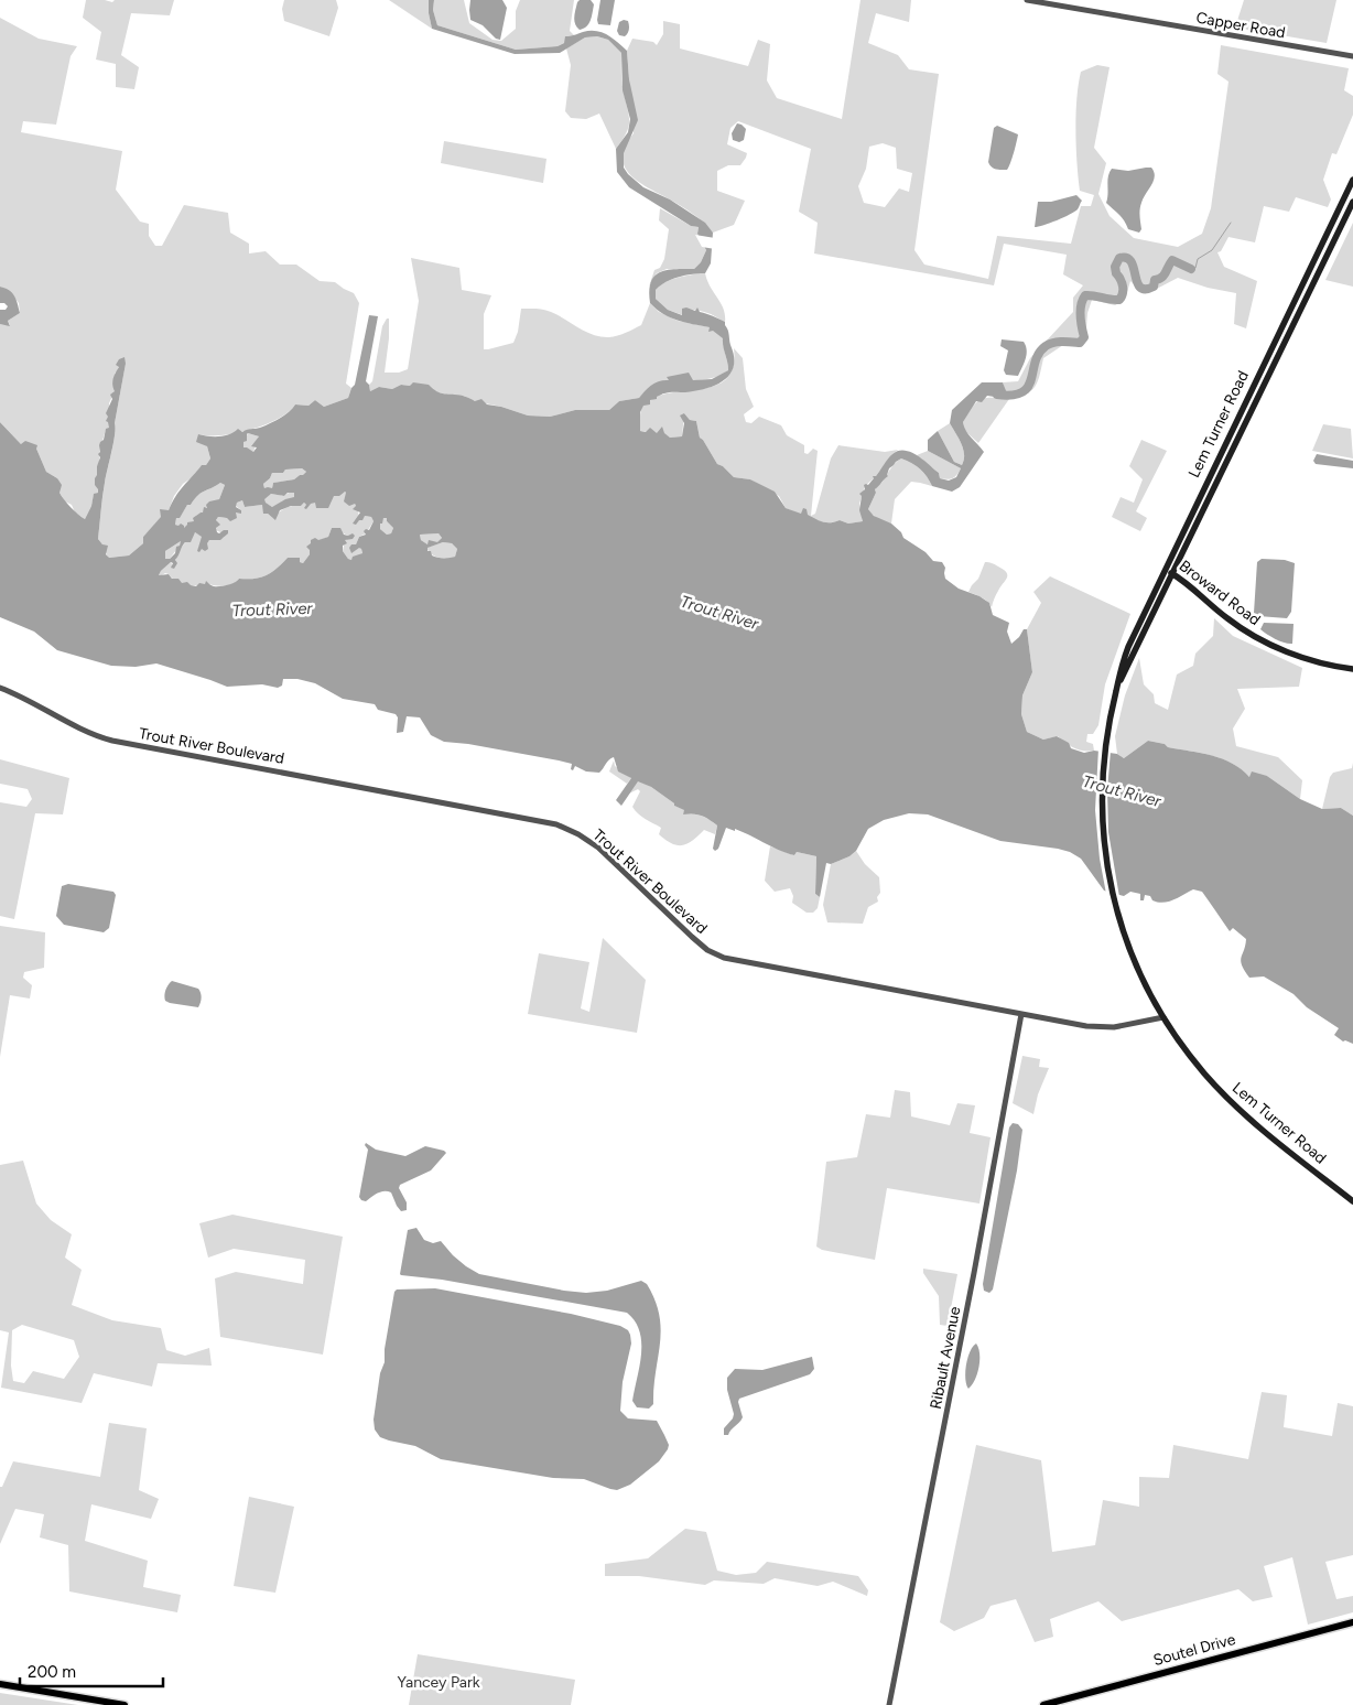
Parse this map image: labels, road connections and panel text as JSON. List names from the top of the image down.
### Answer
{
  "streets": {
    "main road": ["Lem Turner Road", "Broward Road", "Soutel Drive"],
    "street": ["Capper Road", "Trout River Boulevard", "Ribault Avenue"]
  },
  "crossings": [
    ["Lem Turner Road", "Broward Road"],
    ["Lem Turner Road", "Trout River Boulevard"],
    ["Trout River Boulevard", "Ribault Avenue"]
  ],
  "water": ["Trout River"],
  "parks": ["Yancey Park"],
  "scale_bar": "200 m"
}
